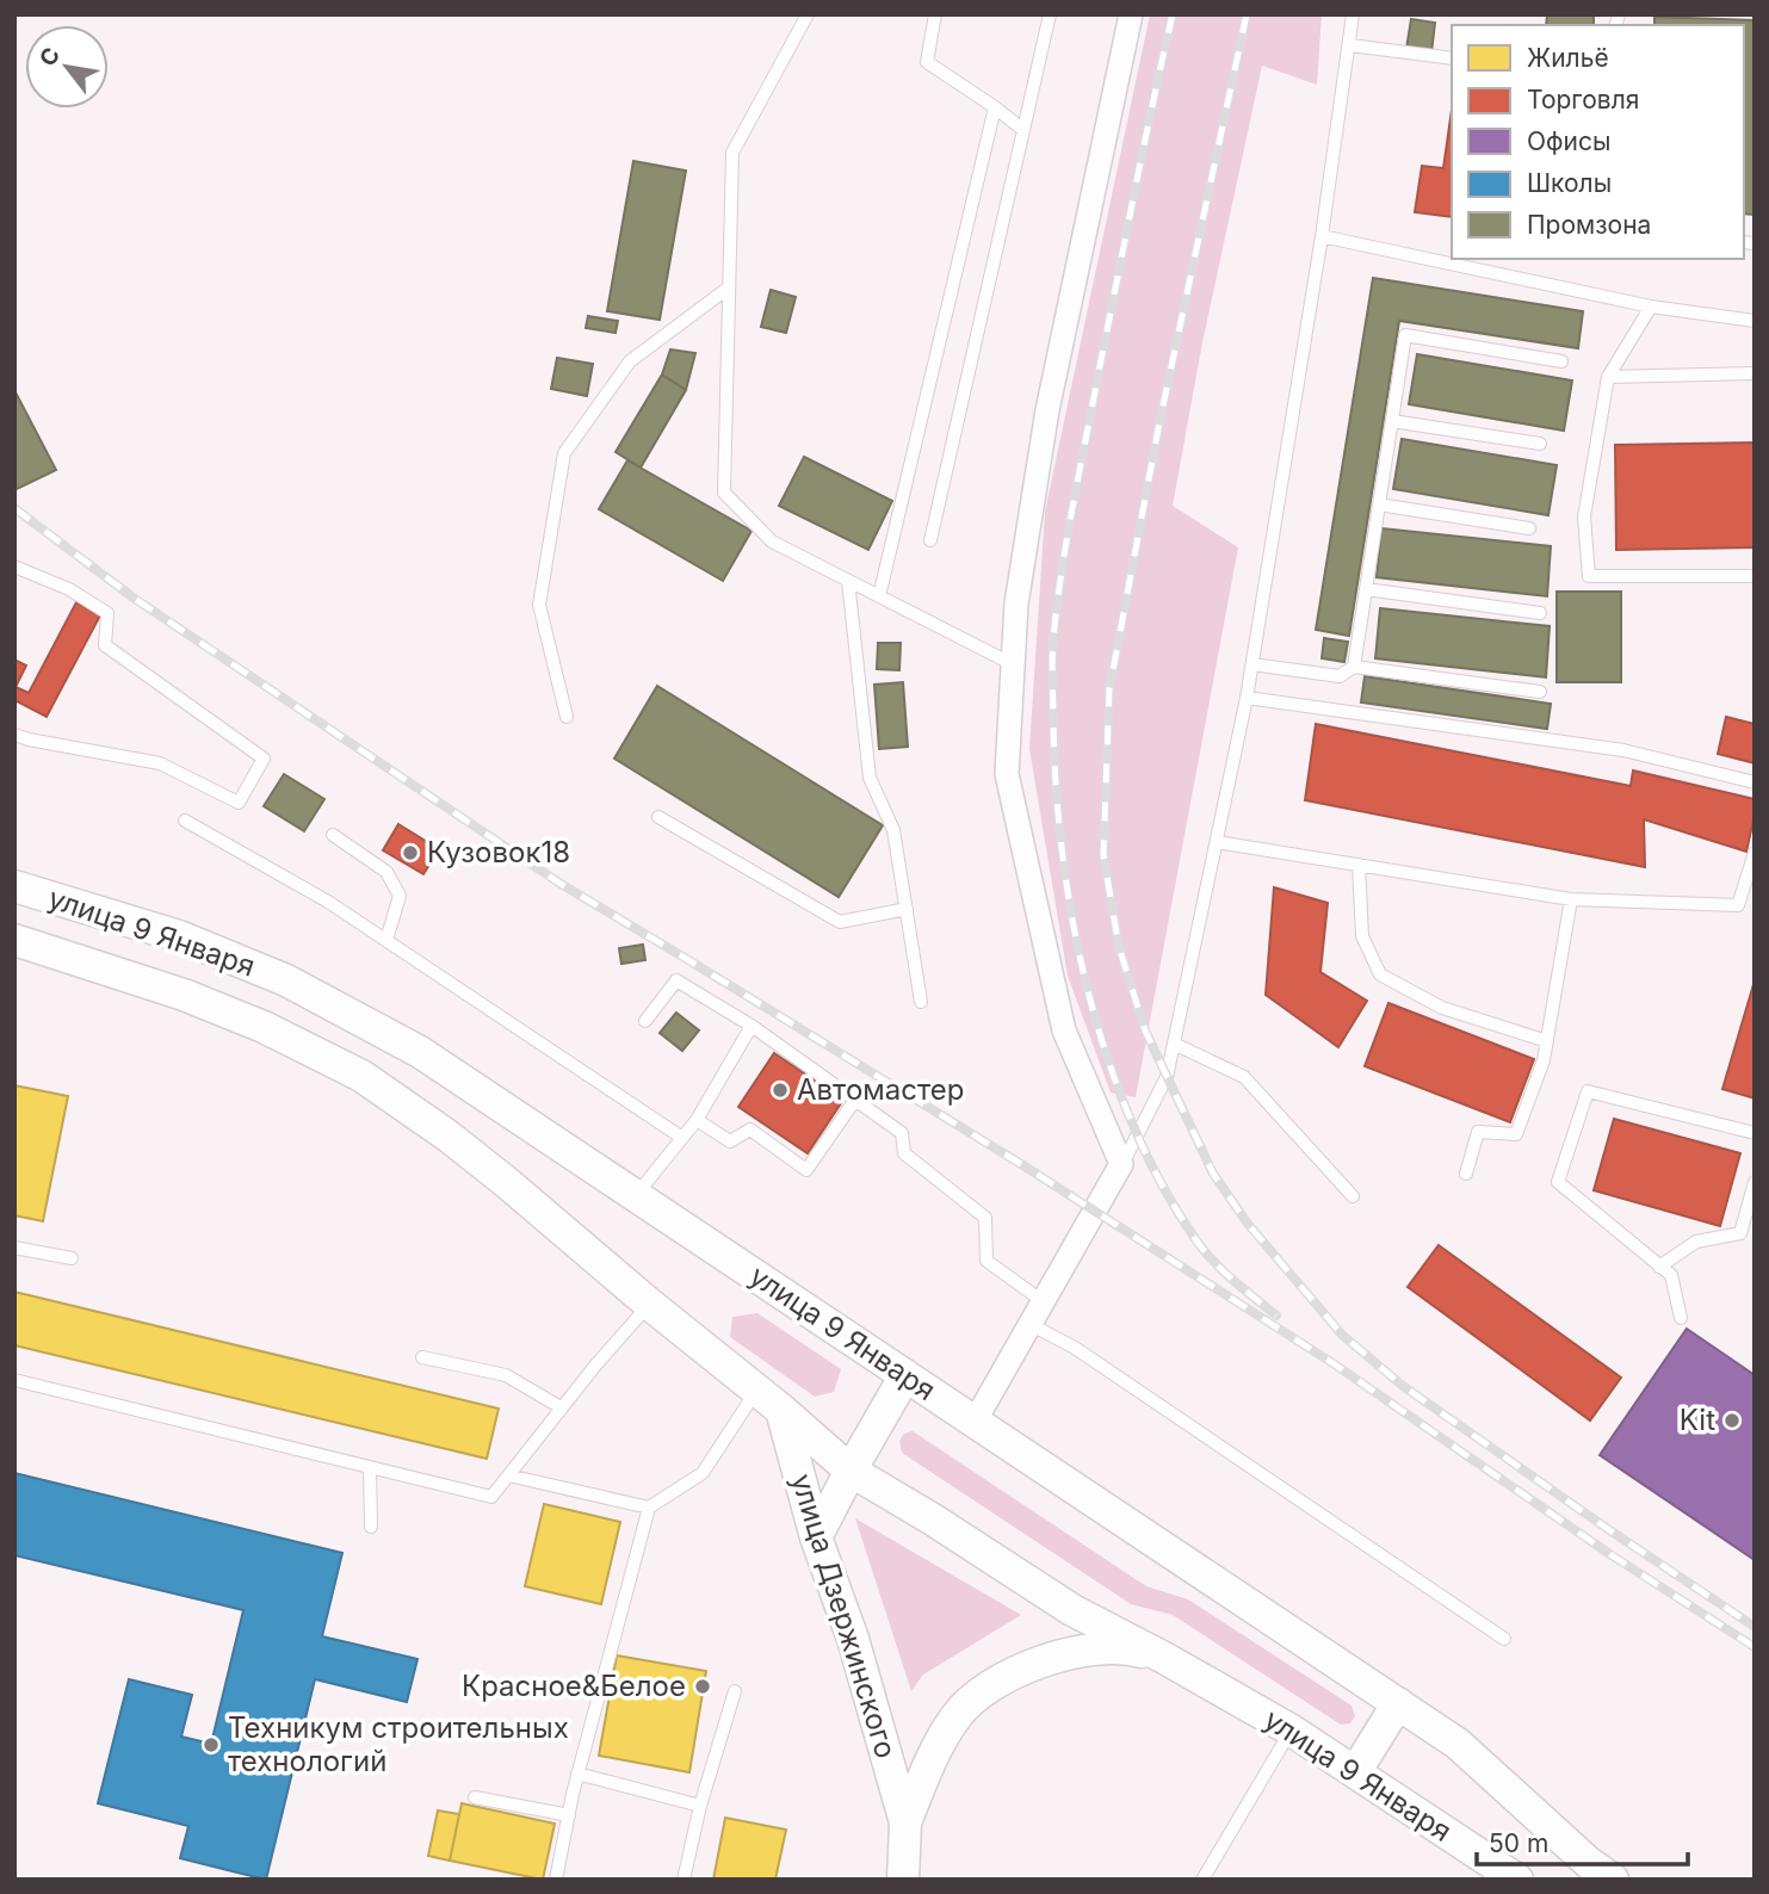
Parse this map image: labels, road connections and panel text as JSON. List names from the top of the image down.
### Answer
{
  "streets": {
    "main road": ["улица 9 Января", "улица Дзержинского"]
  },
  "crossings": [
    ["улица 9 Января", "улица Дзержинского"]
  ],
  "places": [
    "Кузовок18",
    "Автомастер",
    "Kit",
    "Красное&Белое",
    "Техникум строительных технологий"
  ],
  "legend": [
    "Жильё",
    "Торговля",
    "Офисы",
    "Школы",
    "Промзона"
  ],
  "scale_bar": "50 m",
  "north": "top left"
}
